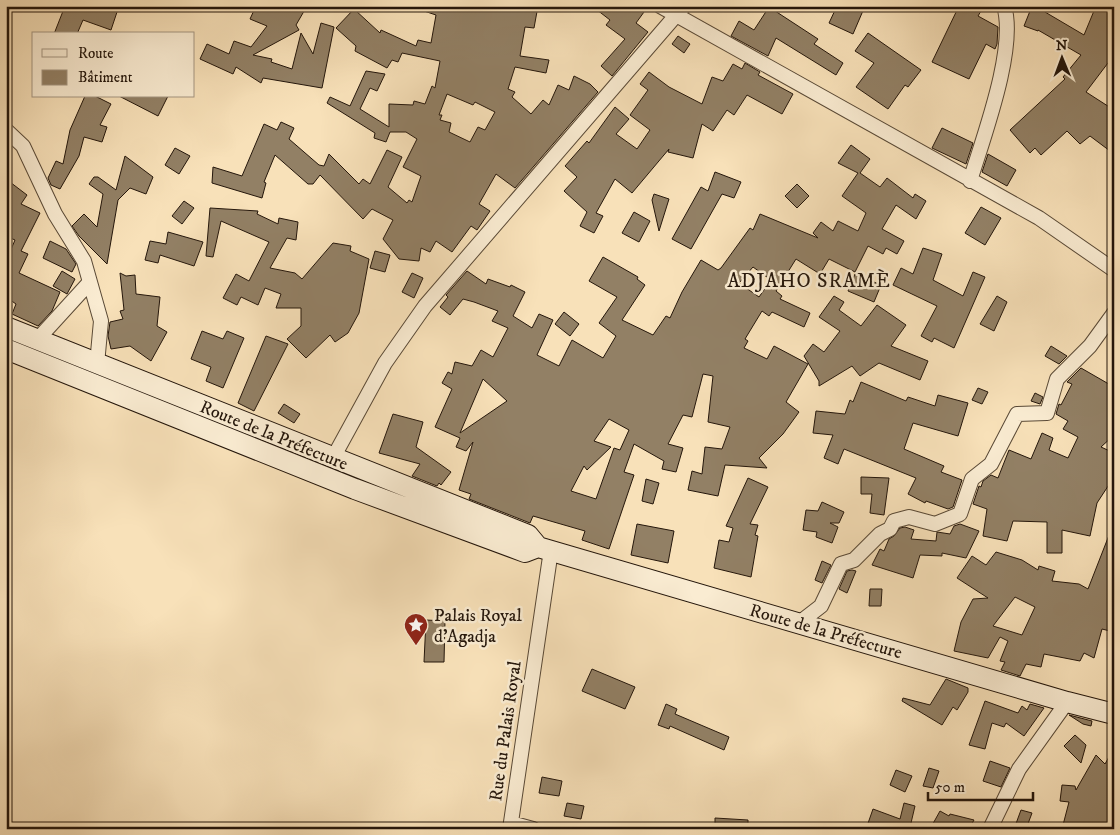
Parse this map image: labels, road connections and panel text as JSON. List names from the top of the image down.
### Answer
{
  "streets": {
    "street": ["Route de la Préfecture", "Rue du Palais Royal"]
  },
  "crossings": [
    ["Route de la Préfecture", "Rue du Palais Royal"]
  ],
  "districts": ["ADJAHO SRAMÈ"],
  "places": {
    "place": ["Palais Royal d'Agadja"]
  },
  "legend": ["Route", "Bâtiment"],
  "scale_bar": "50 m",
  "north": "top"
}
